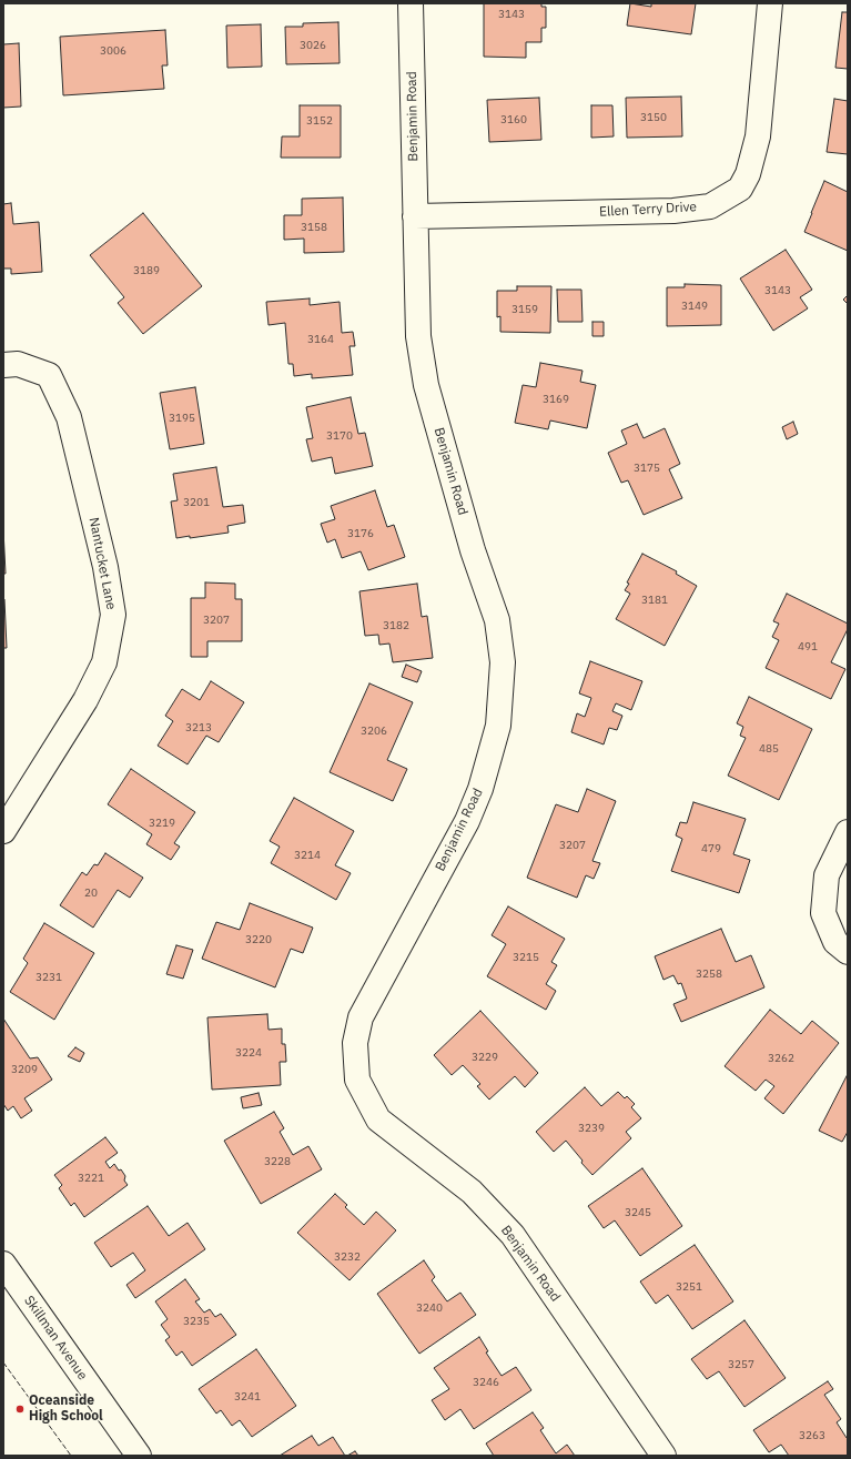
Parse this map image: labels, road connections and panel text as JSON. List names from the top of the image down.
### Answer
{
  "streets": {
    "street": [
      "Benjamin Road",
      "Ellen Terry Drive",
      "Nantucket Lane",
      "Skillman Avenue"
    ]
  },
  "crossings": [
    ["Benjamin Road", "Ellen Terry Drive"]
  ],
  "places": ["Oceanside High School"],
  "house_numbers": [
    "3143",
    "3026",
    "3006",
    "3150",
    "3160",
    "3152",
    "3158",
    "3189",
    "3143",
    "3149",
    "3159",
    "3164",
    "3169",
    "3195",
    "3170",
    "3175",
    "3201",
    "3176",
    "3181",
    "3207",
    "3182",
    "491",
    "3213",
    "3206",
    "485",
    "3219",
    "3207",
    "479",
    "3214",
    "20",
    "3220",
    "3215",
    "3258",
    "3231",
    "3224",
    "3229",
    "3262",
    "3209",
    "3239",
    "3228",
    "3221",
    "3245",
    "3232",
    "3251",
    "3240",
    "3235",
    "3257",
    "3246",
    "3241",
    "3263"
  ]
}
